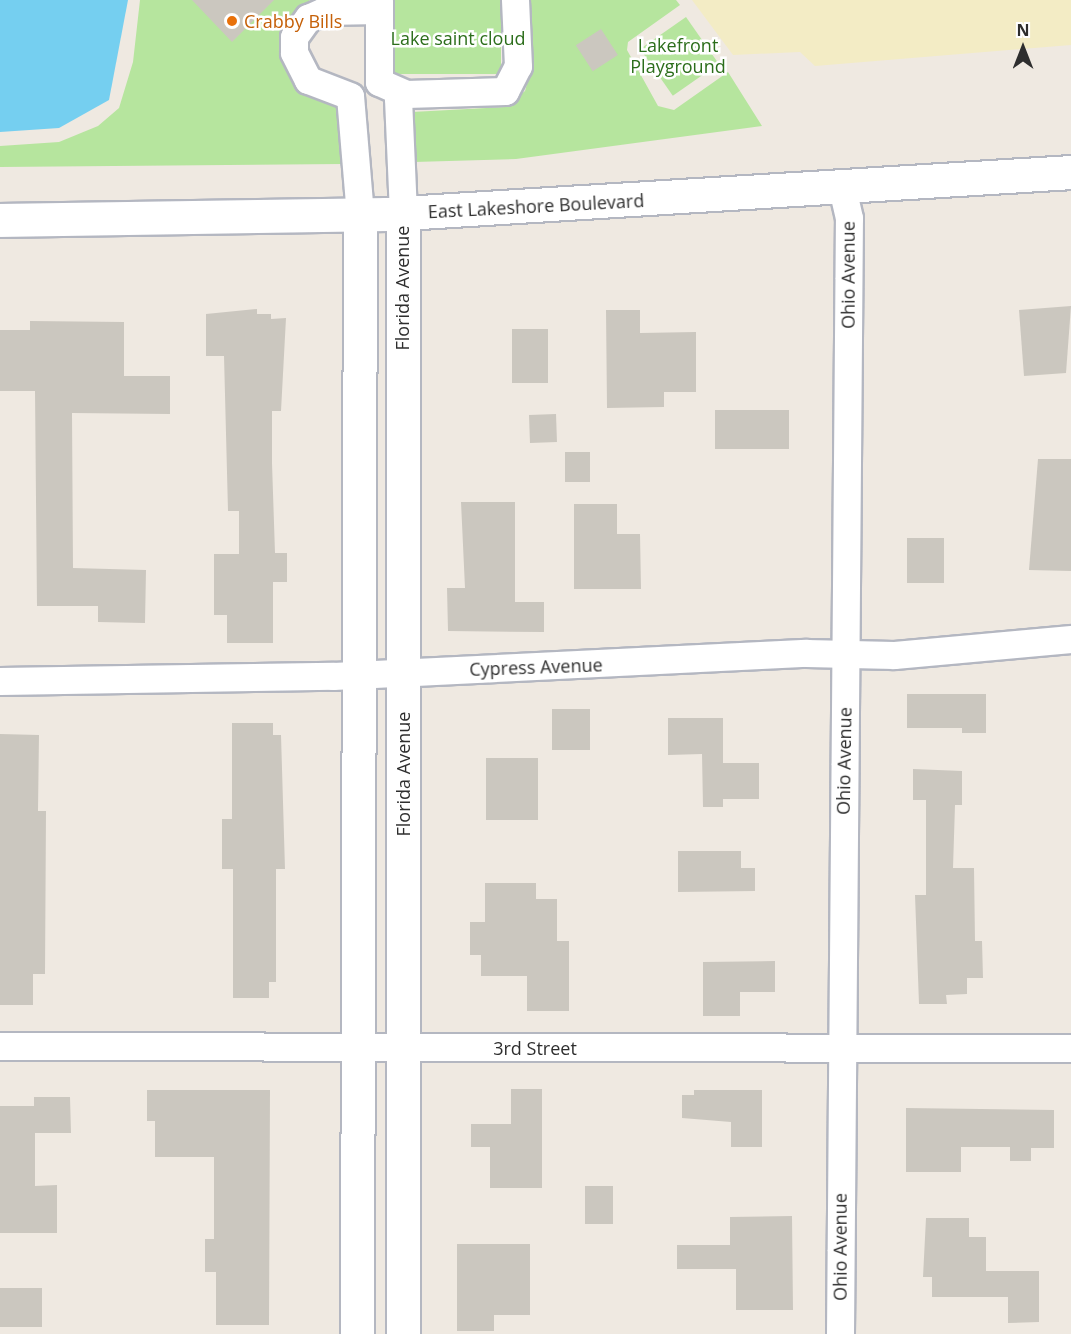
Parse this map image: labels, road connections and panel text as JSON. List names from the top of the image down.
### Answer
{
  "streets": {
    "main road": ["East Lakeshore Boulevard", "Florida Avenue"],
    "street": ["Ohio Avenue", "Cypress Avenue", "3rd Street"]
  },
  "crossings": [
    ["East Lakeshore Boulevard", "Ohio Avenue"],
    ["East Lakeshore Boulevard", "Florida Avenue"],
    ["Ohio Avenue", "Cypress Avenue"],
    ["Ohio Avenue", "3rd Street"],
    ["Florida Avenue", "Cypress Avenue"],
    ["Florida Avenue", "3rd Street"]
  ],
  "parks": ["Lake saint cloud", "Lakefront Playground"],
  "places": ["Crabby Bills"],
  "north": "top"
}
